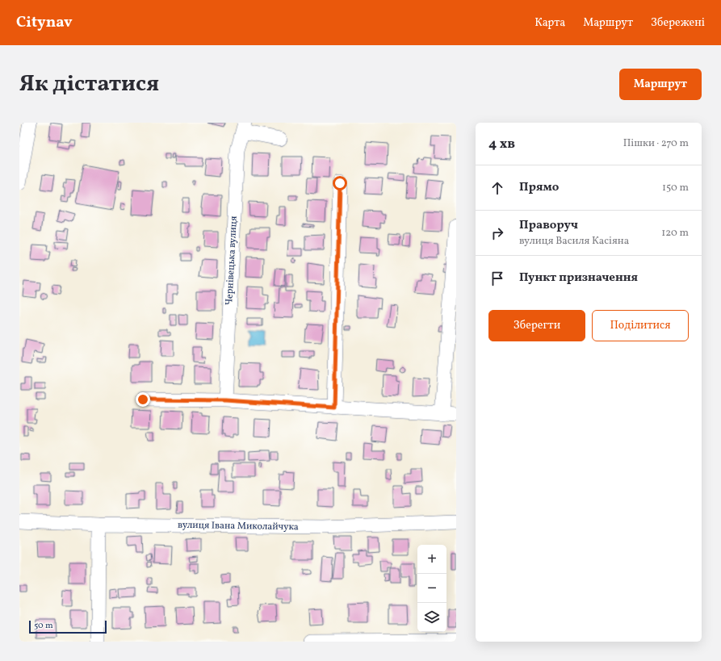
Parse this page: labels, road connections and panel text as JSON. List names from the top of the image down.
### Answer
{
  "streets": {
    "street": ["Чернівецька вулиця", "вулиця Івана Миколайчука"]
  },
  "scale_bar": "50 m",
  "page": {
    "header": "Citynav",
    "nav": ["Карта", "Маршрут", "Збережені"],
    "title": "Як дістатися",
    "buttons": [
      "Маршрут",
      ["Зберегти", "Поділитися"]
    ],
    "heading": ["4 хв", "Пішки · 270 m"],
    "list": [
      ["Прямо", "150 m"],
      ["Праворуч", "вулиця Василя Касіяна", "120 m"],
      "Пункт призначення"
    ],
    "map_buttons": ["+", "−"],
    "scale": "50 m"
  }
}
